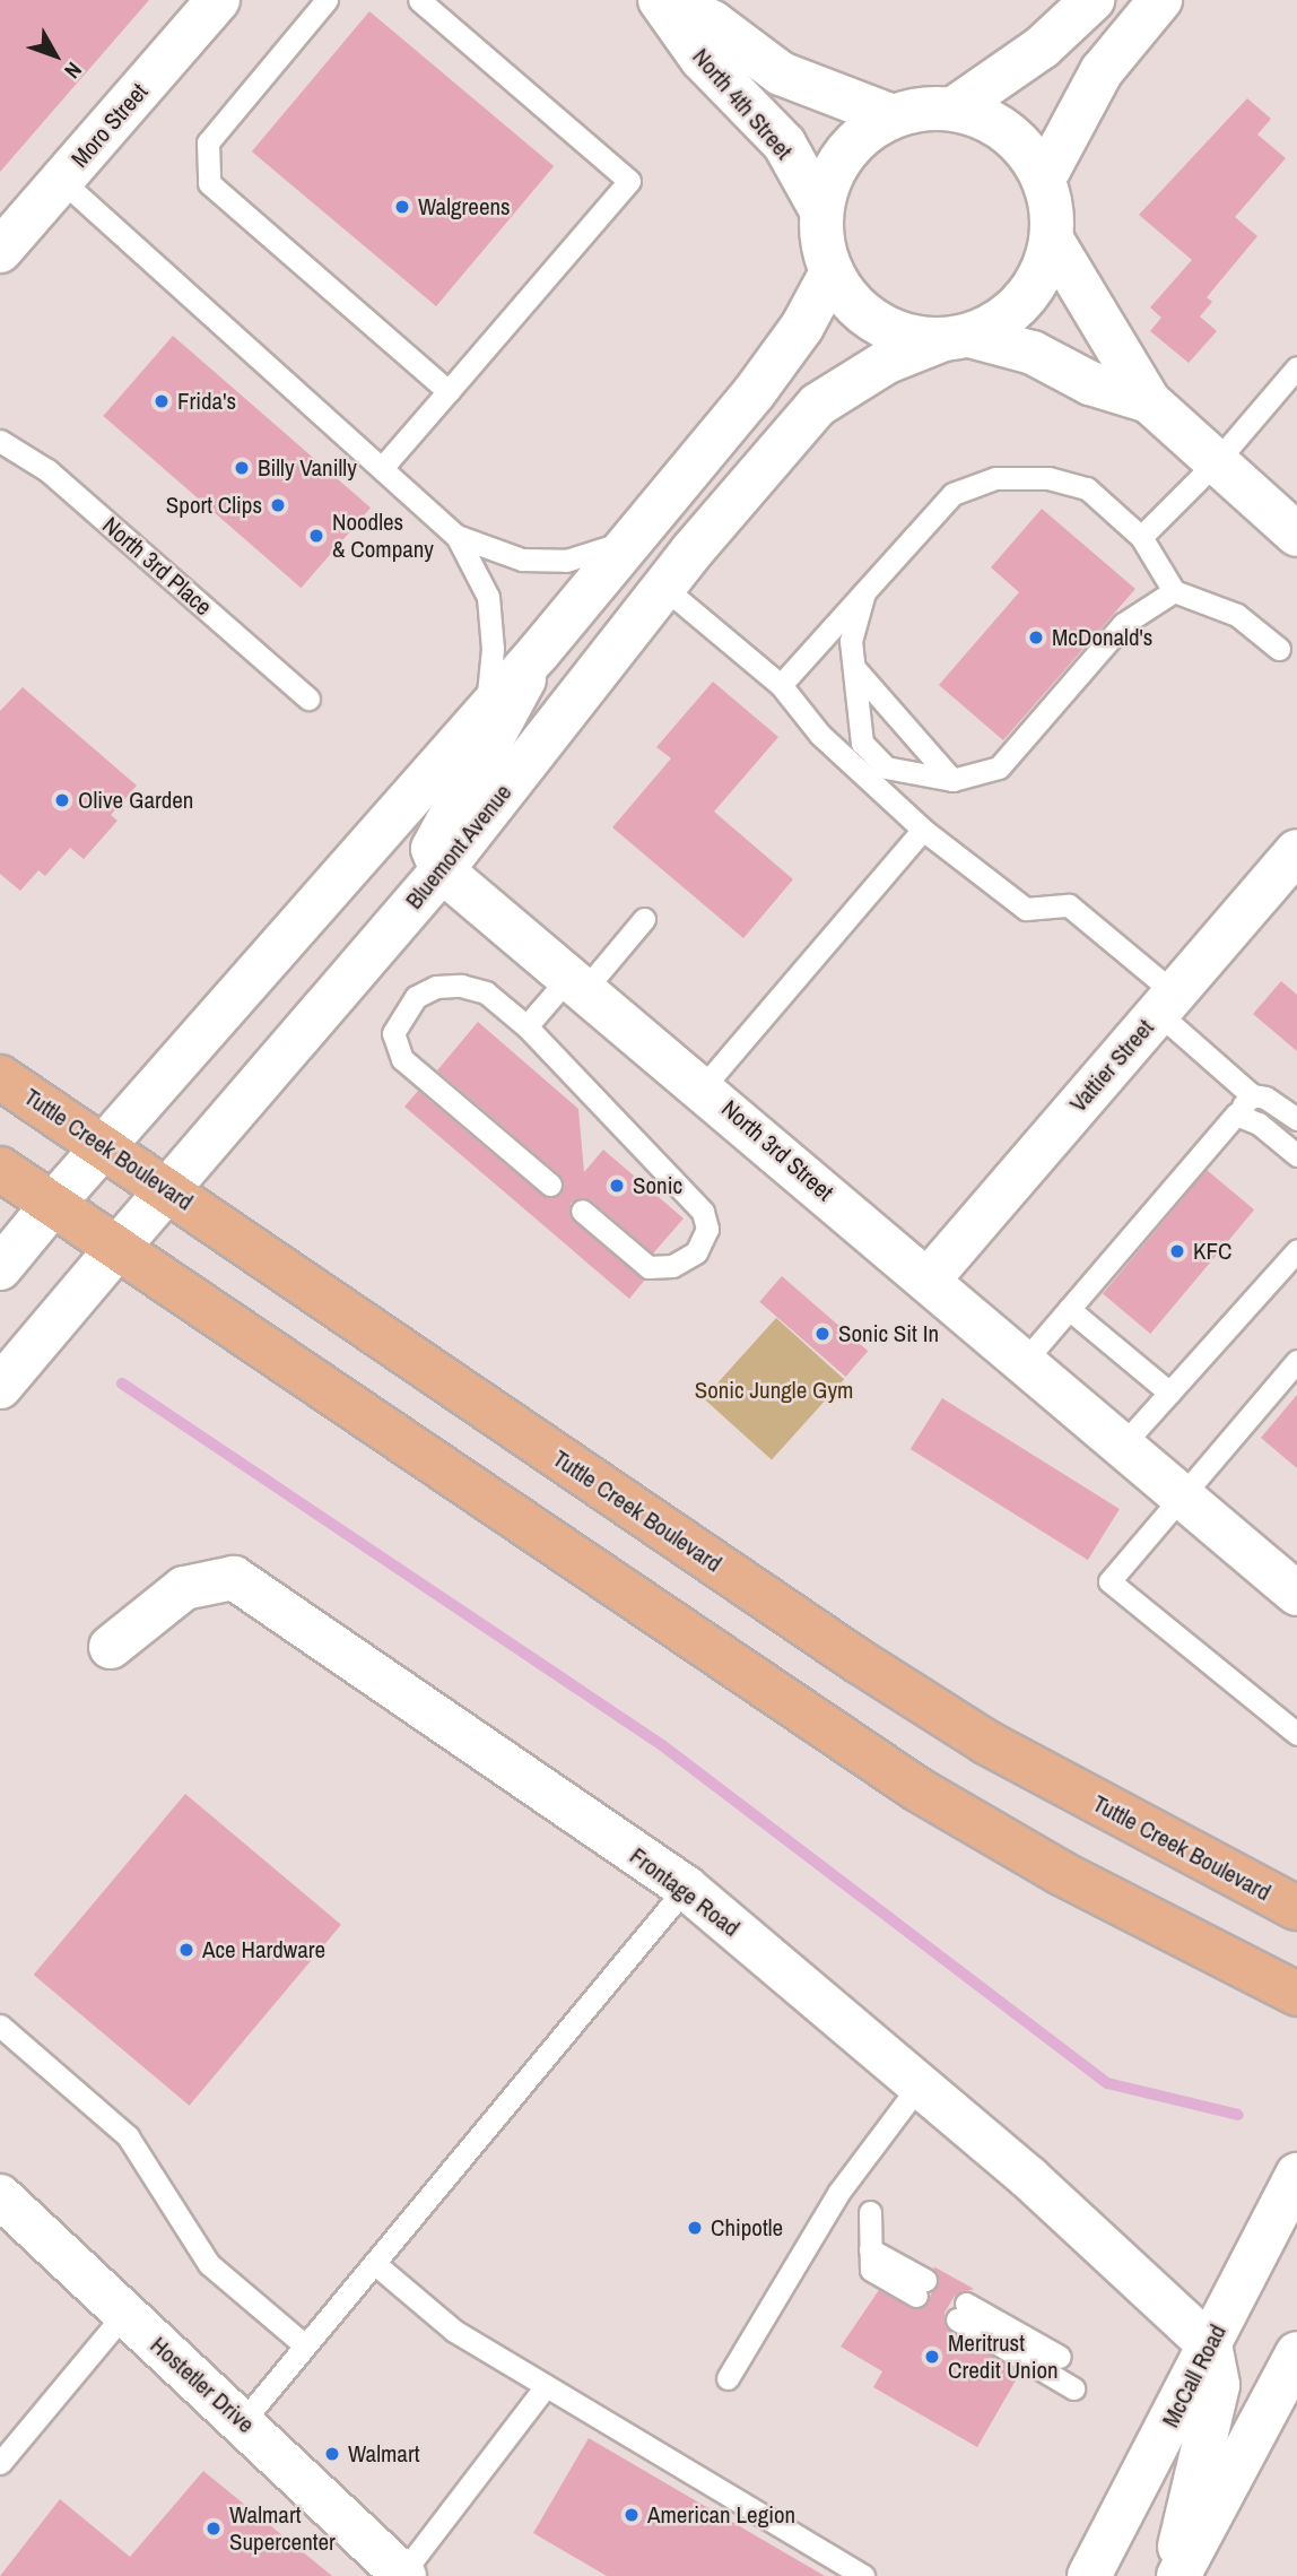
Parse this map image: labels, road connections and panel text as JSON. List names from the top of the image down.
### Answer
{
  "streets": {
    "highway": ["Tuttle Creek Boulevard"],
    "main road": [
      "North 4th Street",
      "Moro Street",
      "Bluemont Avenue",
      "Vattier Street",
      "North 3rd Street",
      "Frontage Road",
      "McCall Road",
      "Hostetler Drive"
    ],
    "lane": ["North 3rd Place"]
  },
  "crossings": [
    ["North 4th Street", "Bluemont Avenue"],
    ["Bluemont Avenue", "Tuttle Creek Boulevard"],
    ["Bluemont Avenue", "North 3rd Street"],
    ["Vattier Street", "North 3rd Street"],
    ["Frontage Road", "McCall Road"]
  ],
  "parks": ["Sonic Jungle Gym"],
  "places": [
    "Walgreens",
    "Frida's",
    "Billy Vanilly",
    "Sport Clips",
    "Noodles & Company",
    "McDonald's",
    "Olive Garden",
    "Sonic",
    "KFC",
    "Sonic Sit In",
    "Ace Hardware",
    "Chipotle",
    "Meritrust Credit Union",
    "Walmart",
    "American Legion",
    "Walmart Supercenter"
  ],
  "north": "bottom right"
}
